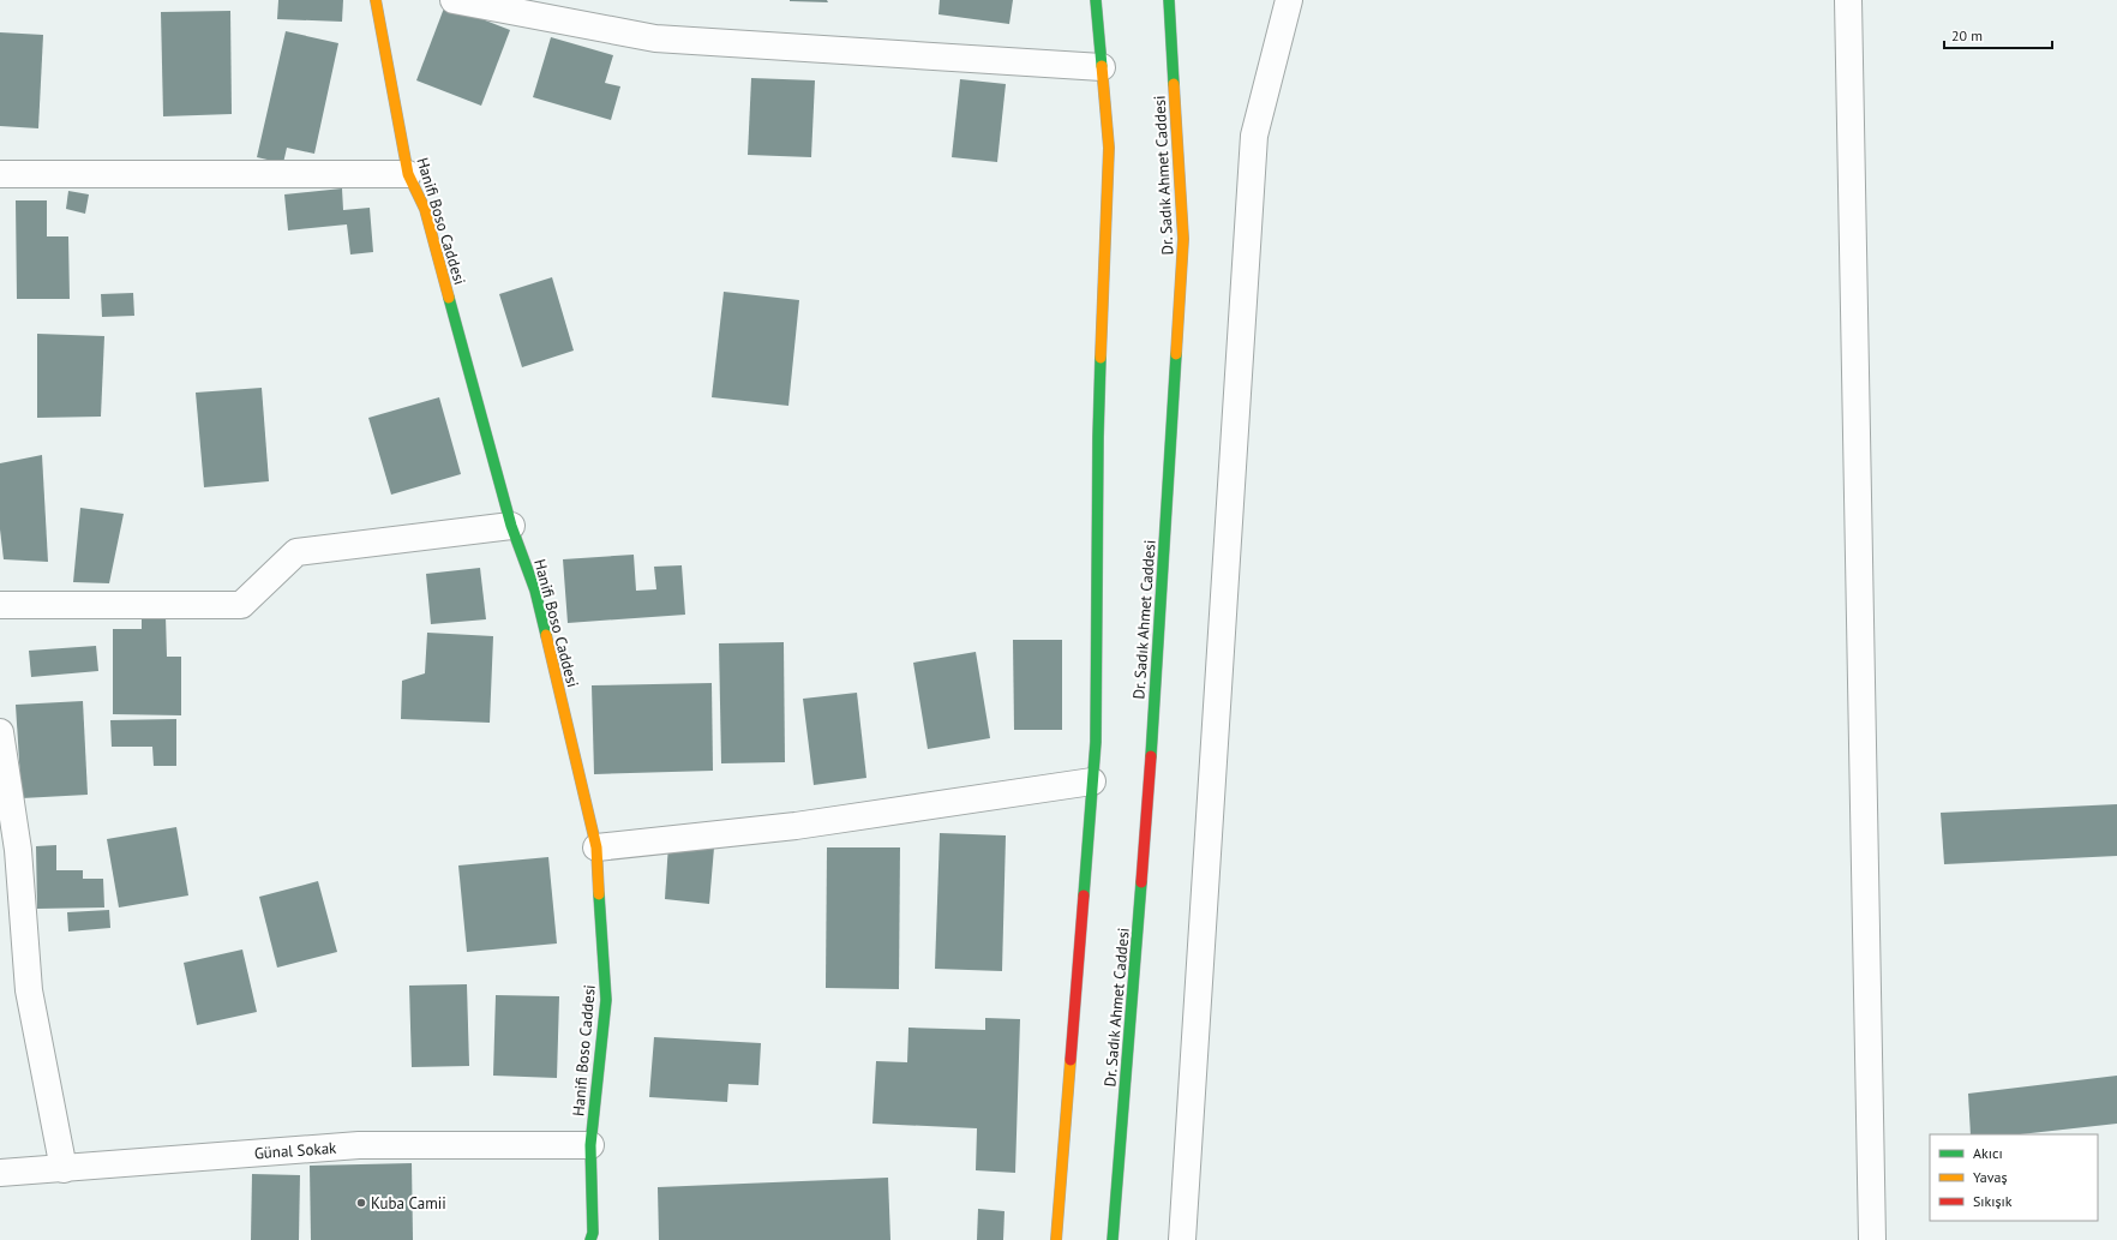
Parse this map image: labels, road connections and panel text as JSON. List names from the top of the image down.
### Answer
{
  "streets": {
    "street": ["Dr. Sadık Ahmet Caddesi", "Hanifi Boso Caddesi", "Günal Sokak"]
  },
  "crossings": [
    ["Hanifi Boso Caddesi", "Günal Sokak"]
  ],
  "places": ["Kuba Camii"],
  "legend": ["Akıcı", "Yavaş", "Sıkışık"],
  "scale_bar": "20 m"
}
